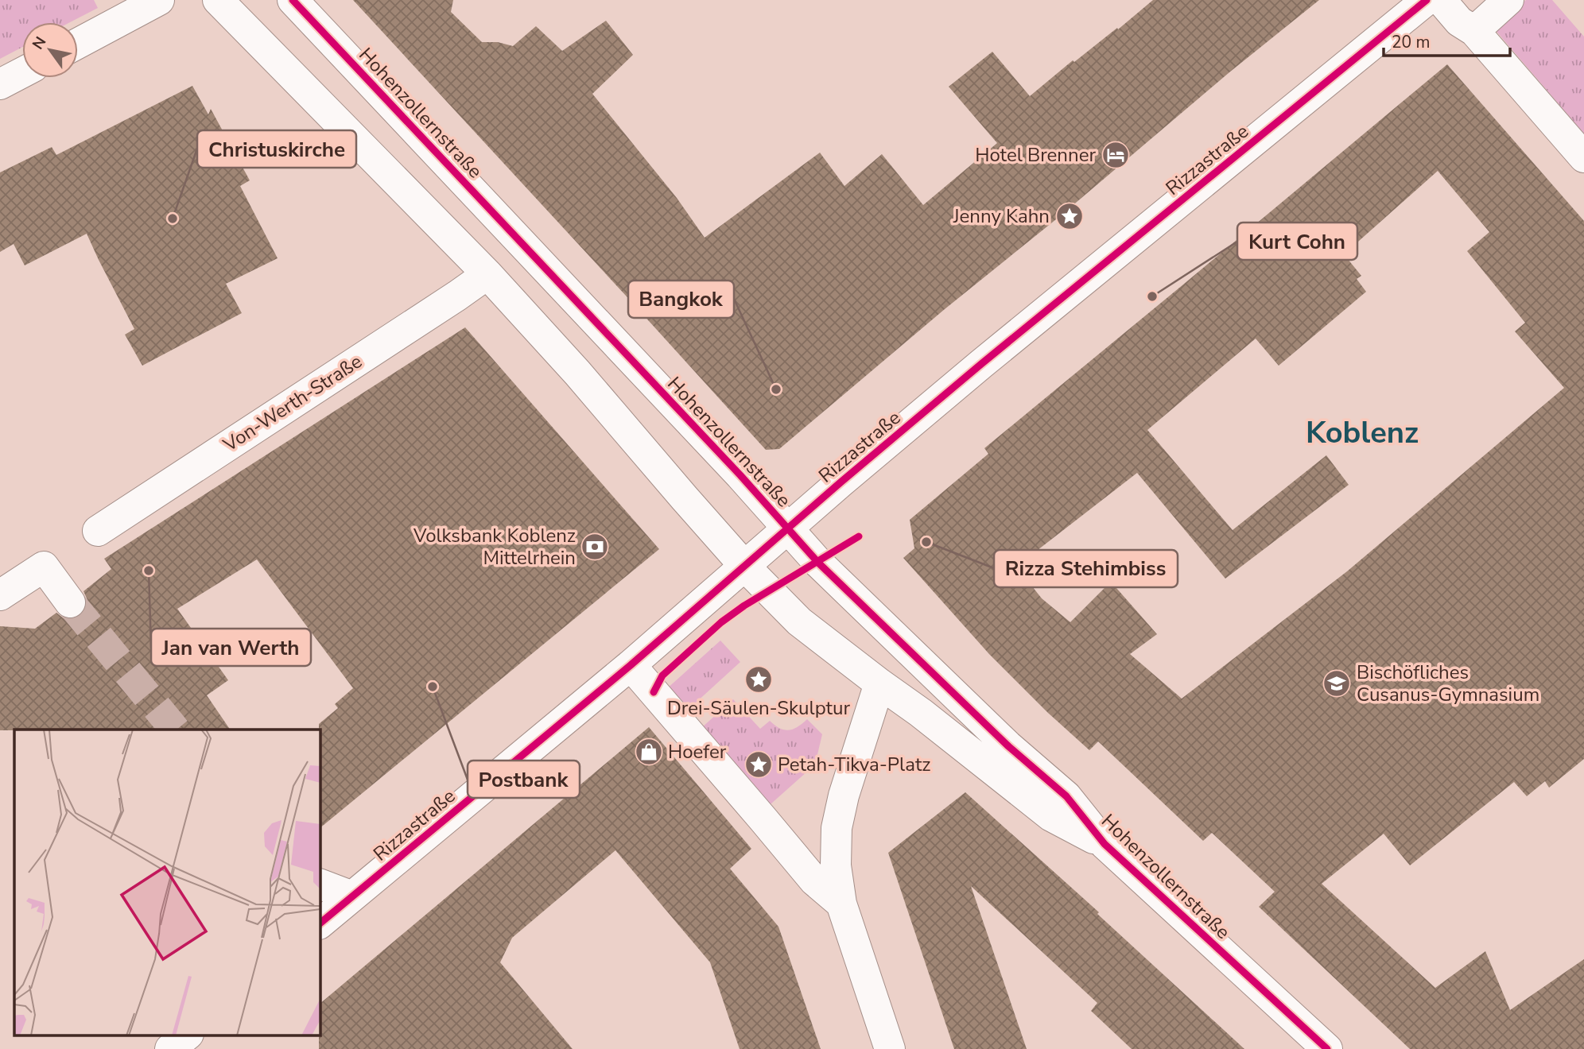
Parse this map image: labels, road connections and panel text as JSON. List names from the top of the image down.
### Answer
{
  "streets": {
    "street": ["Hohenzollernstraße", "Rizzastraße", "Von-Werth-Straße"]
  },
  "crossings": [
    ["Hohenzollernstraße", "Rizzastraße"],
    ["Hohenzollernstraße", "Von-Werth-Straße"]
  ],
  "districts": ["Koblenz"],
  "places": {
    "hotel": ["Hotel Brenner"],
    "place": ["Jenny Kahn", "Drei-Säulen-Skulptur", "Petah-Tikva-Platz"],
    "other": [
      "Christuskirche",
      "Kurt Cohn",
      "Bangkok",
      "Rizza Stehimbiss",
      "Jan van Werth",
      "Postbank"
    ],
    "bank": ["Volksbank Koblenz Mittelrhein"],
    "school or university": ["Bischöfliches Cusanus-Gymnasium"],
    "shop": ["Hoefer"]
  },
  "scale_bar": "20 m",
  "north": "top left"
}
